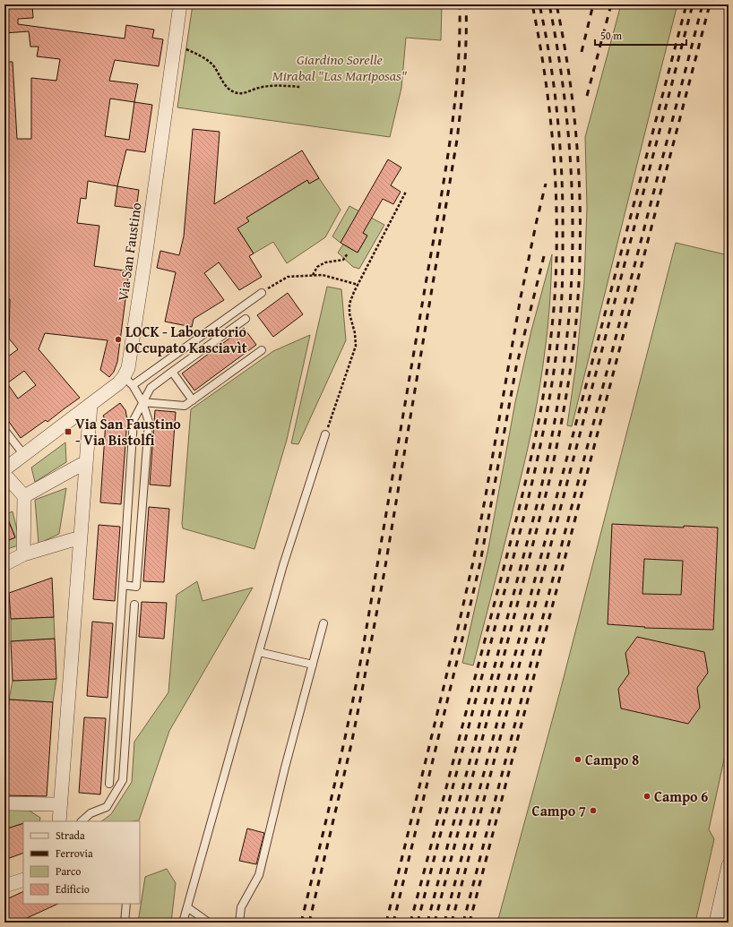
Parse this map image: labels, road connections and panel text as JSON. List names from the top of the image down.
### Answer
{
  "streets": {
    "street": ["Via San Faustino"]
  },
  "parks": ["Giardino Sorelle Mirabal \"Las Mariposas\""],
  "places": {
    "other": [
      "LOCK - Laboratorio OCcupato Kasciavìt",
      "Campo 8",
      "Campo 6",
      "Campo 7"
    ],
    "transit": ["Via San Faustino - Via Bistolfi"]
  },
  "legend": [
    "Strada",
    "Ferrovia",
    "Parco",
    "Edificio"
  ],
  "scale_bar": "50 m"
}
